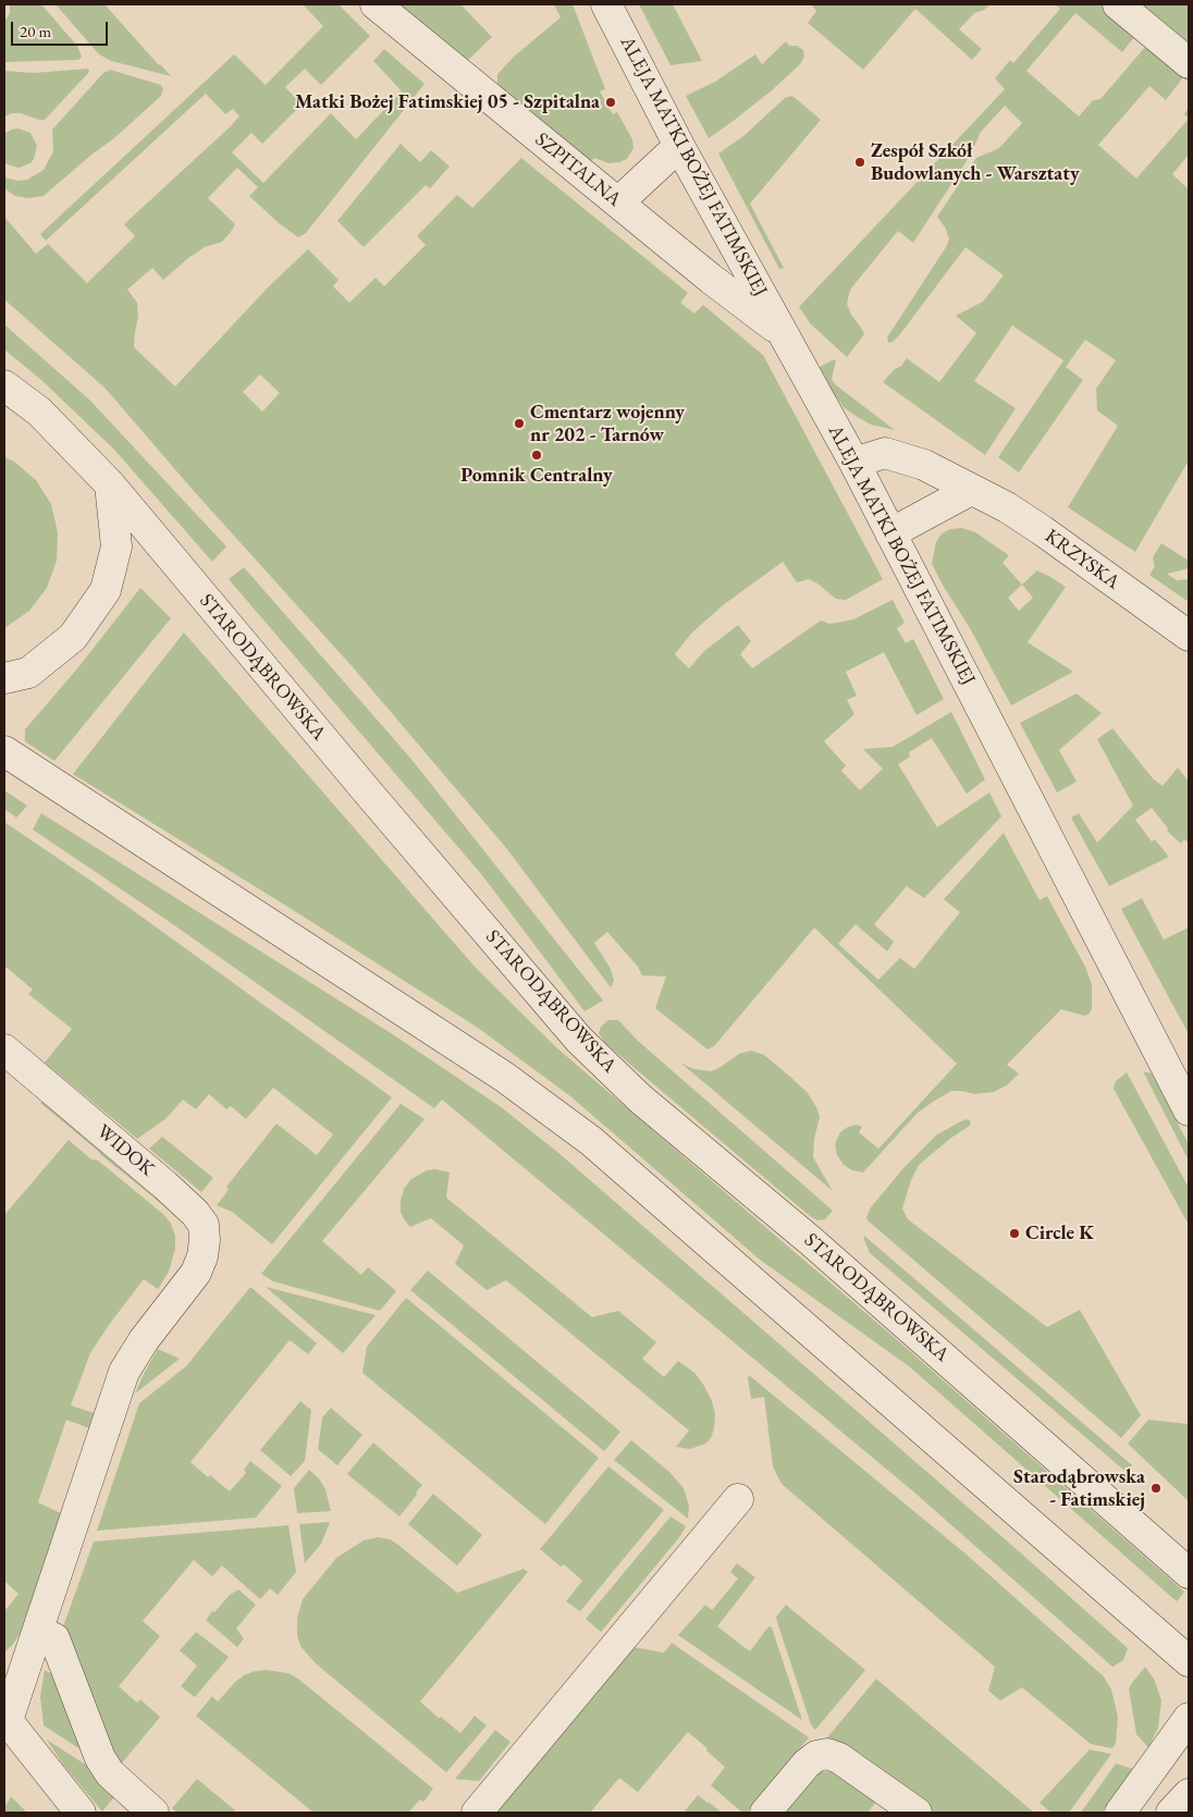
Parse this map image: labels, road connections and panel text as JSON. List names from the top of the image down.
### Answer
{
  "streets": {
    "street": [
      "ALEJA MATKI BOŻEJ FATIMSKIEJ",
      "SZPITALNA",
      "KRZYSKA",
      "STARODĄBROWSKA",
      "WIDOK"
    ]
  },
  "crossings": [
    ["ALEJA MATKI BOŻEJ FATIMSKIEJ", "SZPITALNA"],
    ["ALEJA MATKI BOŻEJ FATIMSKIEJ", "KRZYSKA"]
  ],
  "places": [
    "Matki Bożej Fatimskiej 05 - Szpitalna",
    "Zespół Szkół Budowlanych - Warsztaty",
    "Cmentarz wojenny nr 202 - Tarnów",
    "Pomnik Centralny",
    "Circle K",
    "Starodąbrowska - Fatimskiej"
  ],
  "scale_bar": "20 m"
}
